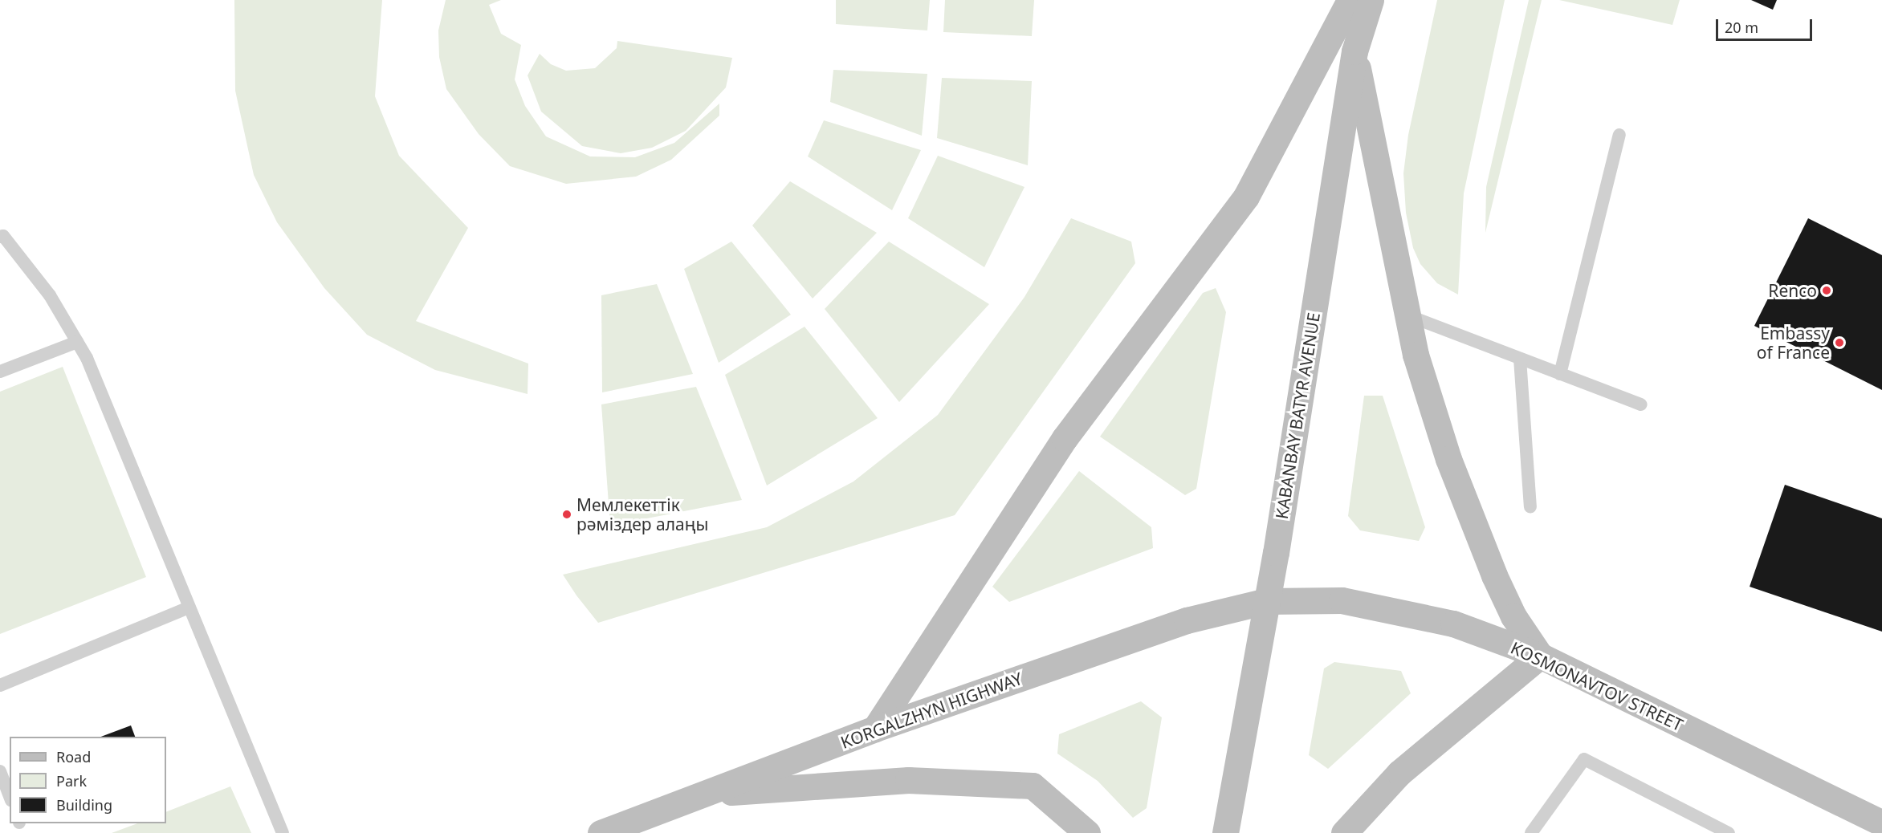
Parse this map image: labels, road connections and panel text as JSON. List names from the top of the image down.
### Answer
{
  "streets": {
    "main road": ["KABANBAY BATYR AVENUE", "KOSMONAVTOV STREET", "KORGALZHYN HIGHWAY"]
  },
  "crossings": [
    ["KABANBAY BATYR AVENUE", "KOSMONAVTOV STREET"],
    ["KABANBAY BATYR AVENUE", "KORGALZHYN HIGHWAY"],
    ["KOSMONAVTOV STREET", "KORGALZHYN HIGHWAY"]
  ],
  "places": ["Renco", "Embassy of France", "Мемлекеттік рәміздер алаңы"],
  "legend": ["Road", "Park", "Building"],
  "scale_bar": "20 m"
}
